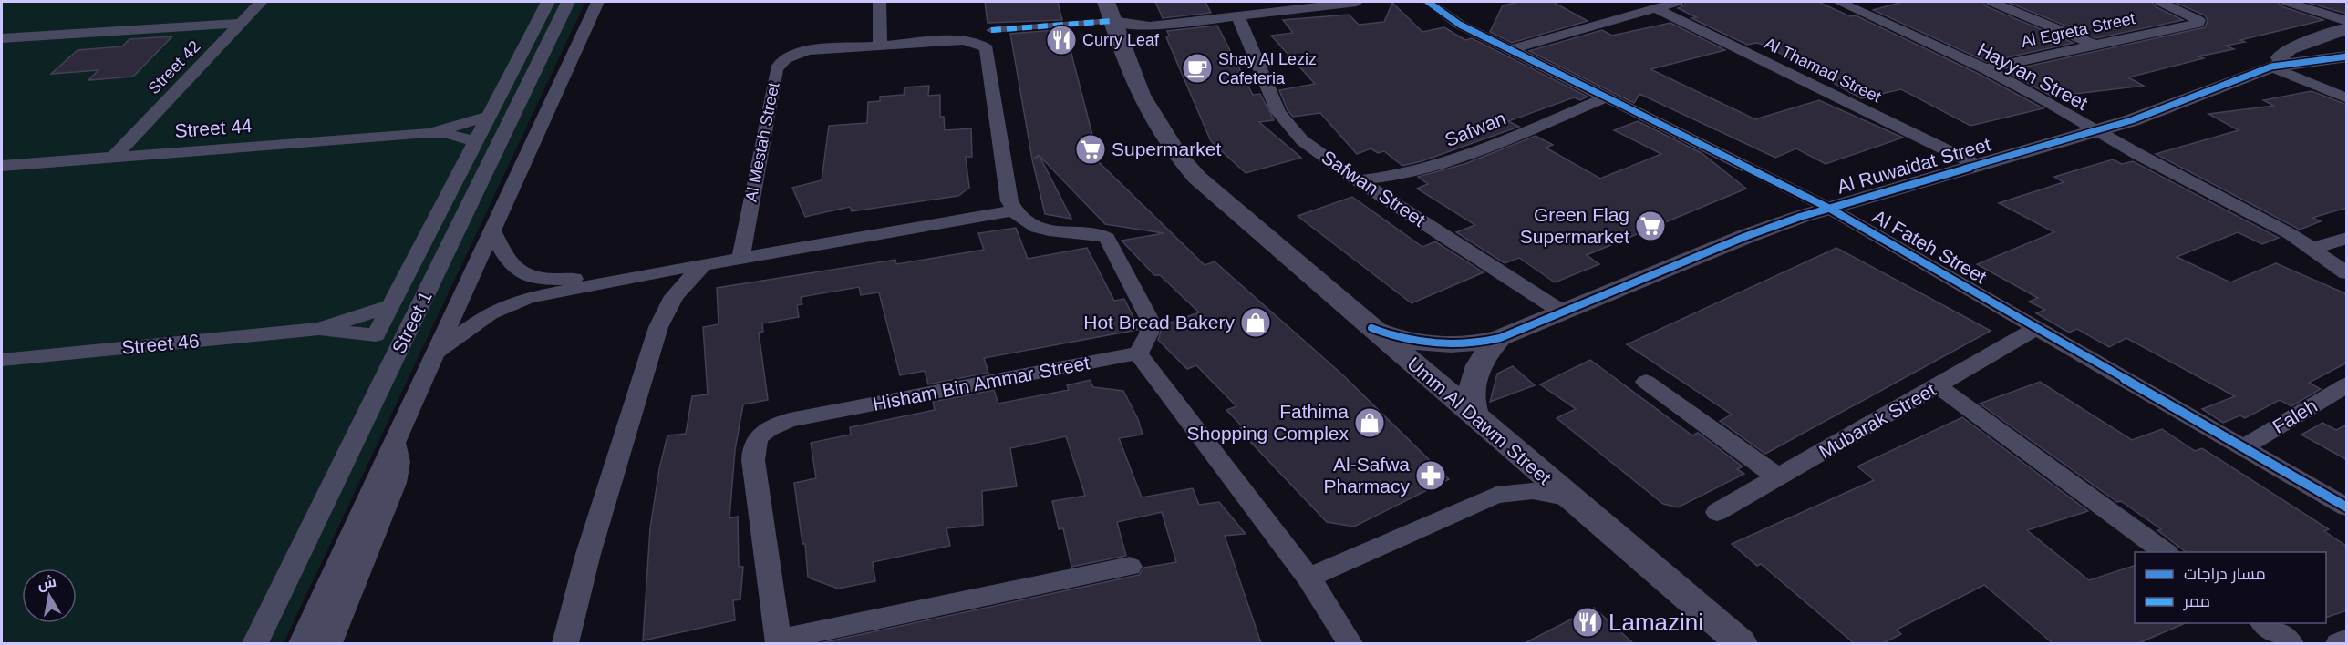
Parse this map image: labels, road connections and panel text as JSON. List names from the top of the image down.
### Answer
{
  "streets": {
    "street": [
      "Al Egreta Street",
      "Street 42",
      "Al Thamad Street",
      "Hayyan Street",
      "Street 44",
      "Safwan",
      "Al Mestah Street",
      "Al Ruwaidat Street",
      "Safwan Street",
      "Al Fateh Street",
      "Street 1",
      "Street 46",
      "Hisham Bin Ammar Street",
      "Faleh",
      "Umm Al Dawm Street",
      "Mubarak Street"
    ]
  },
  "crossings": [
    ["Al Egreta Street", "Hayyan Street"],
    ["Street 42", "Street 44"],
    ["Al Thamad Street", "Al Ruwaidat Street"],
    ["Hayyan Street", "Al Ruwaidat Street"],
    ["Street 44", "Street 1"],
    ["Safwan", "Safwan Street"],
    ["Safwan", "Al Fateh Street"],
    ["Al Ruwaidat Street", "Safwan Street"],
    ["Al Ruwaidat Street", "Al Fateh Street"],
    ["Al Ruwaidat Street", "Umm Al Dawm Street"],
    ["Al Fateh Street", "Faleh"],
    ["Al Fateh Street", "Mubarak Street"],
    ["Street 1", "Street 46"]
  ],
  "places": {
    "restaurant": ["Curry Leaf", "Lamazini"],
    "cafe": ["Shay Al Leziz Cafeteria"],
    "supermarket": ["Supermarket", "Green Flag Supermarket"],
    "shop": ["Hot Bread Bakery", "Fathima Shopping Complex"],
    "pharmacy": ["Al-Safwa Pharmacy"]
  },
  "legend": ["مسار دراجات", "ممر"],
  "north": "top"
}
